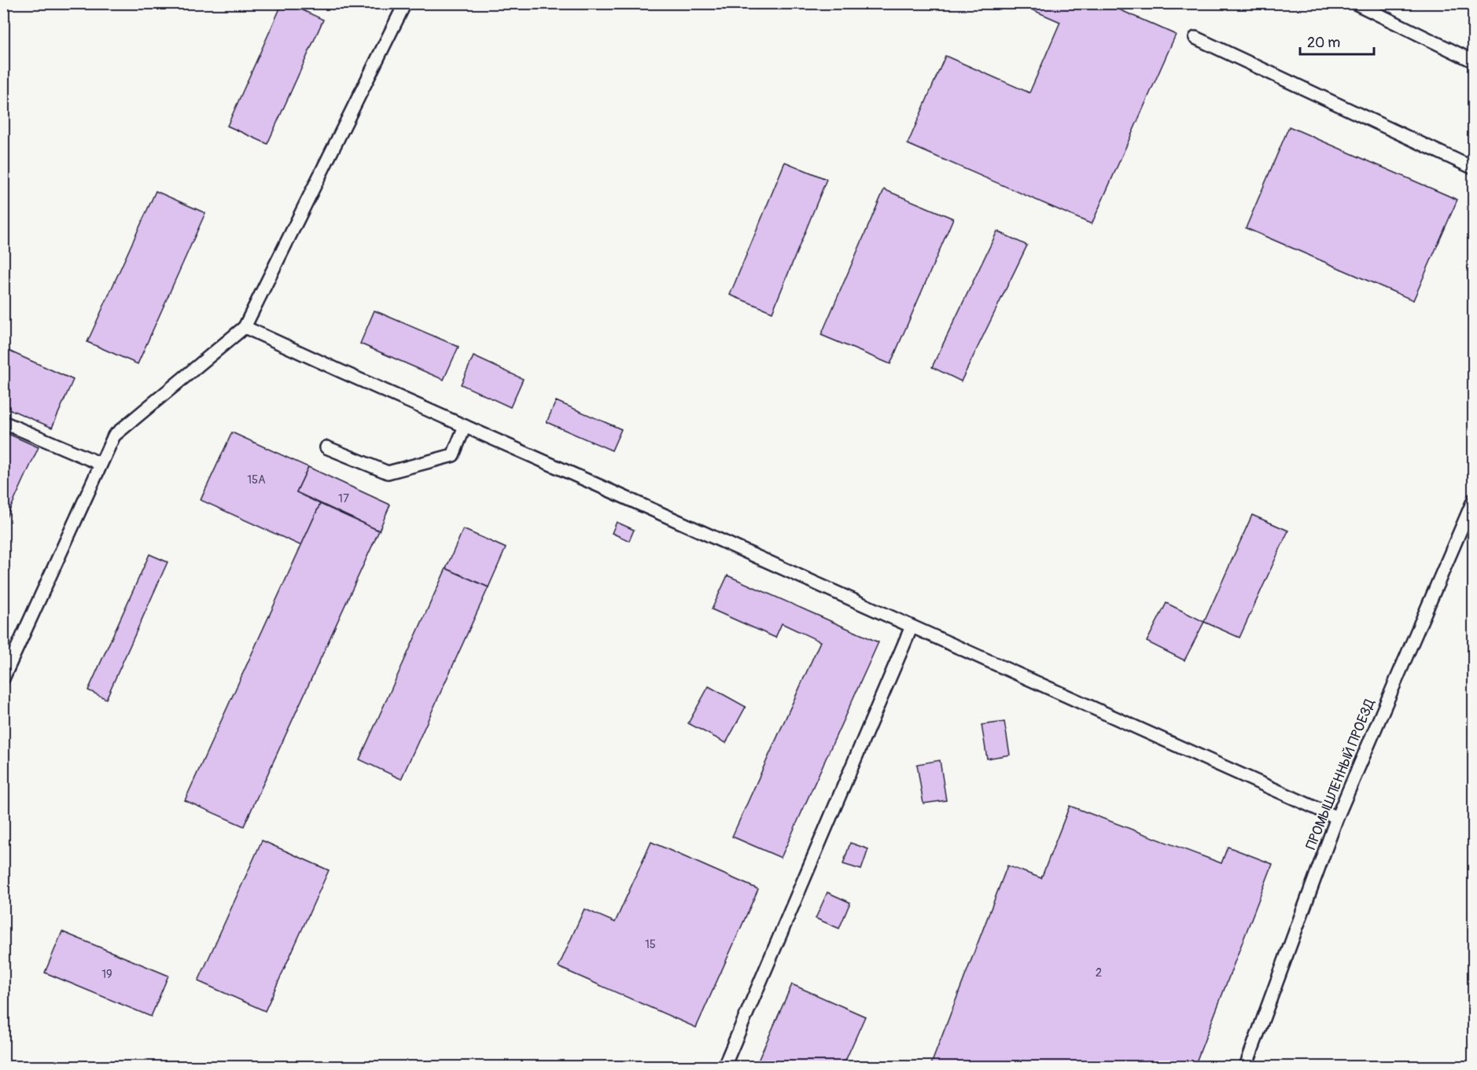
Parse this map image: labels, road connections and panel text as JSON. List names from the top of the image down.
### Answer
{
  "streets": {
    "lane": ["ПРОМЫШЛЕННЫЙ ПРОЕЗД"]
  },
  "house_numbers": [
    "15А",
    "17",
    "15",
    "2",
    "19"
  ],
  "scale_bar": "20 m"
}
